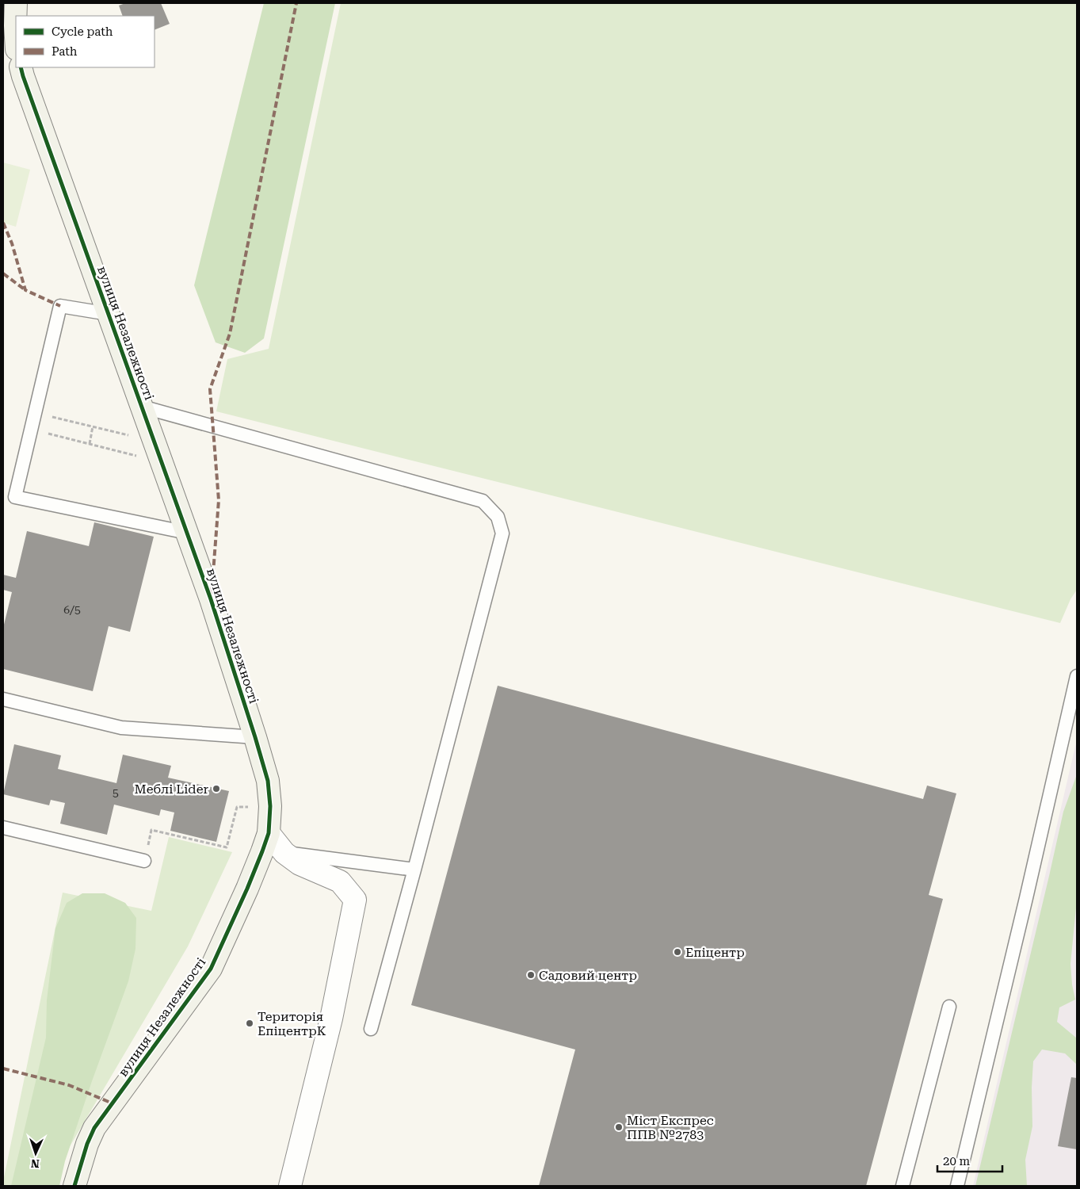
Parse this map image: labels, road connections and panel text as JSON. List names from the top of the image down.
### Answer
{
  "streets": {
    "street": ["вулиця Незалежності"]
  },
  "places": [
    "Меблі Lider",
    "Епіцентр",
    "Садовий центр",
    "Територія ЕпіцентрК",
    "Міст Експрес ППВ №2783"
  ],
  "house_numbers": ["6/5", "5"],
  "legend": ["Cycle path", "Path"],
  "scale_bar": "20 m",
  "north": "bottom"
}
